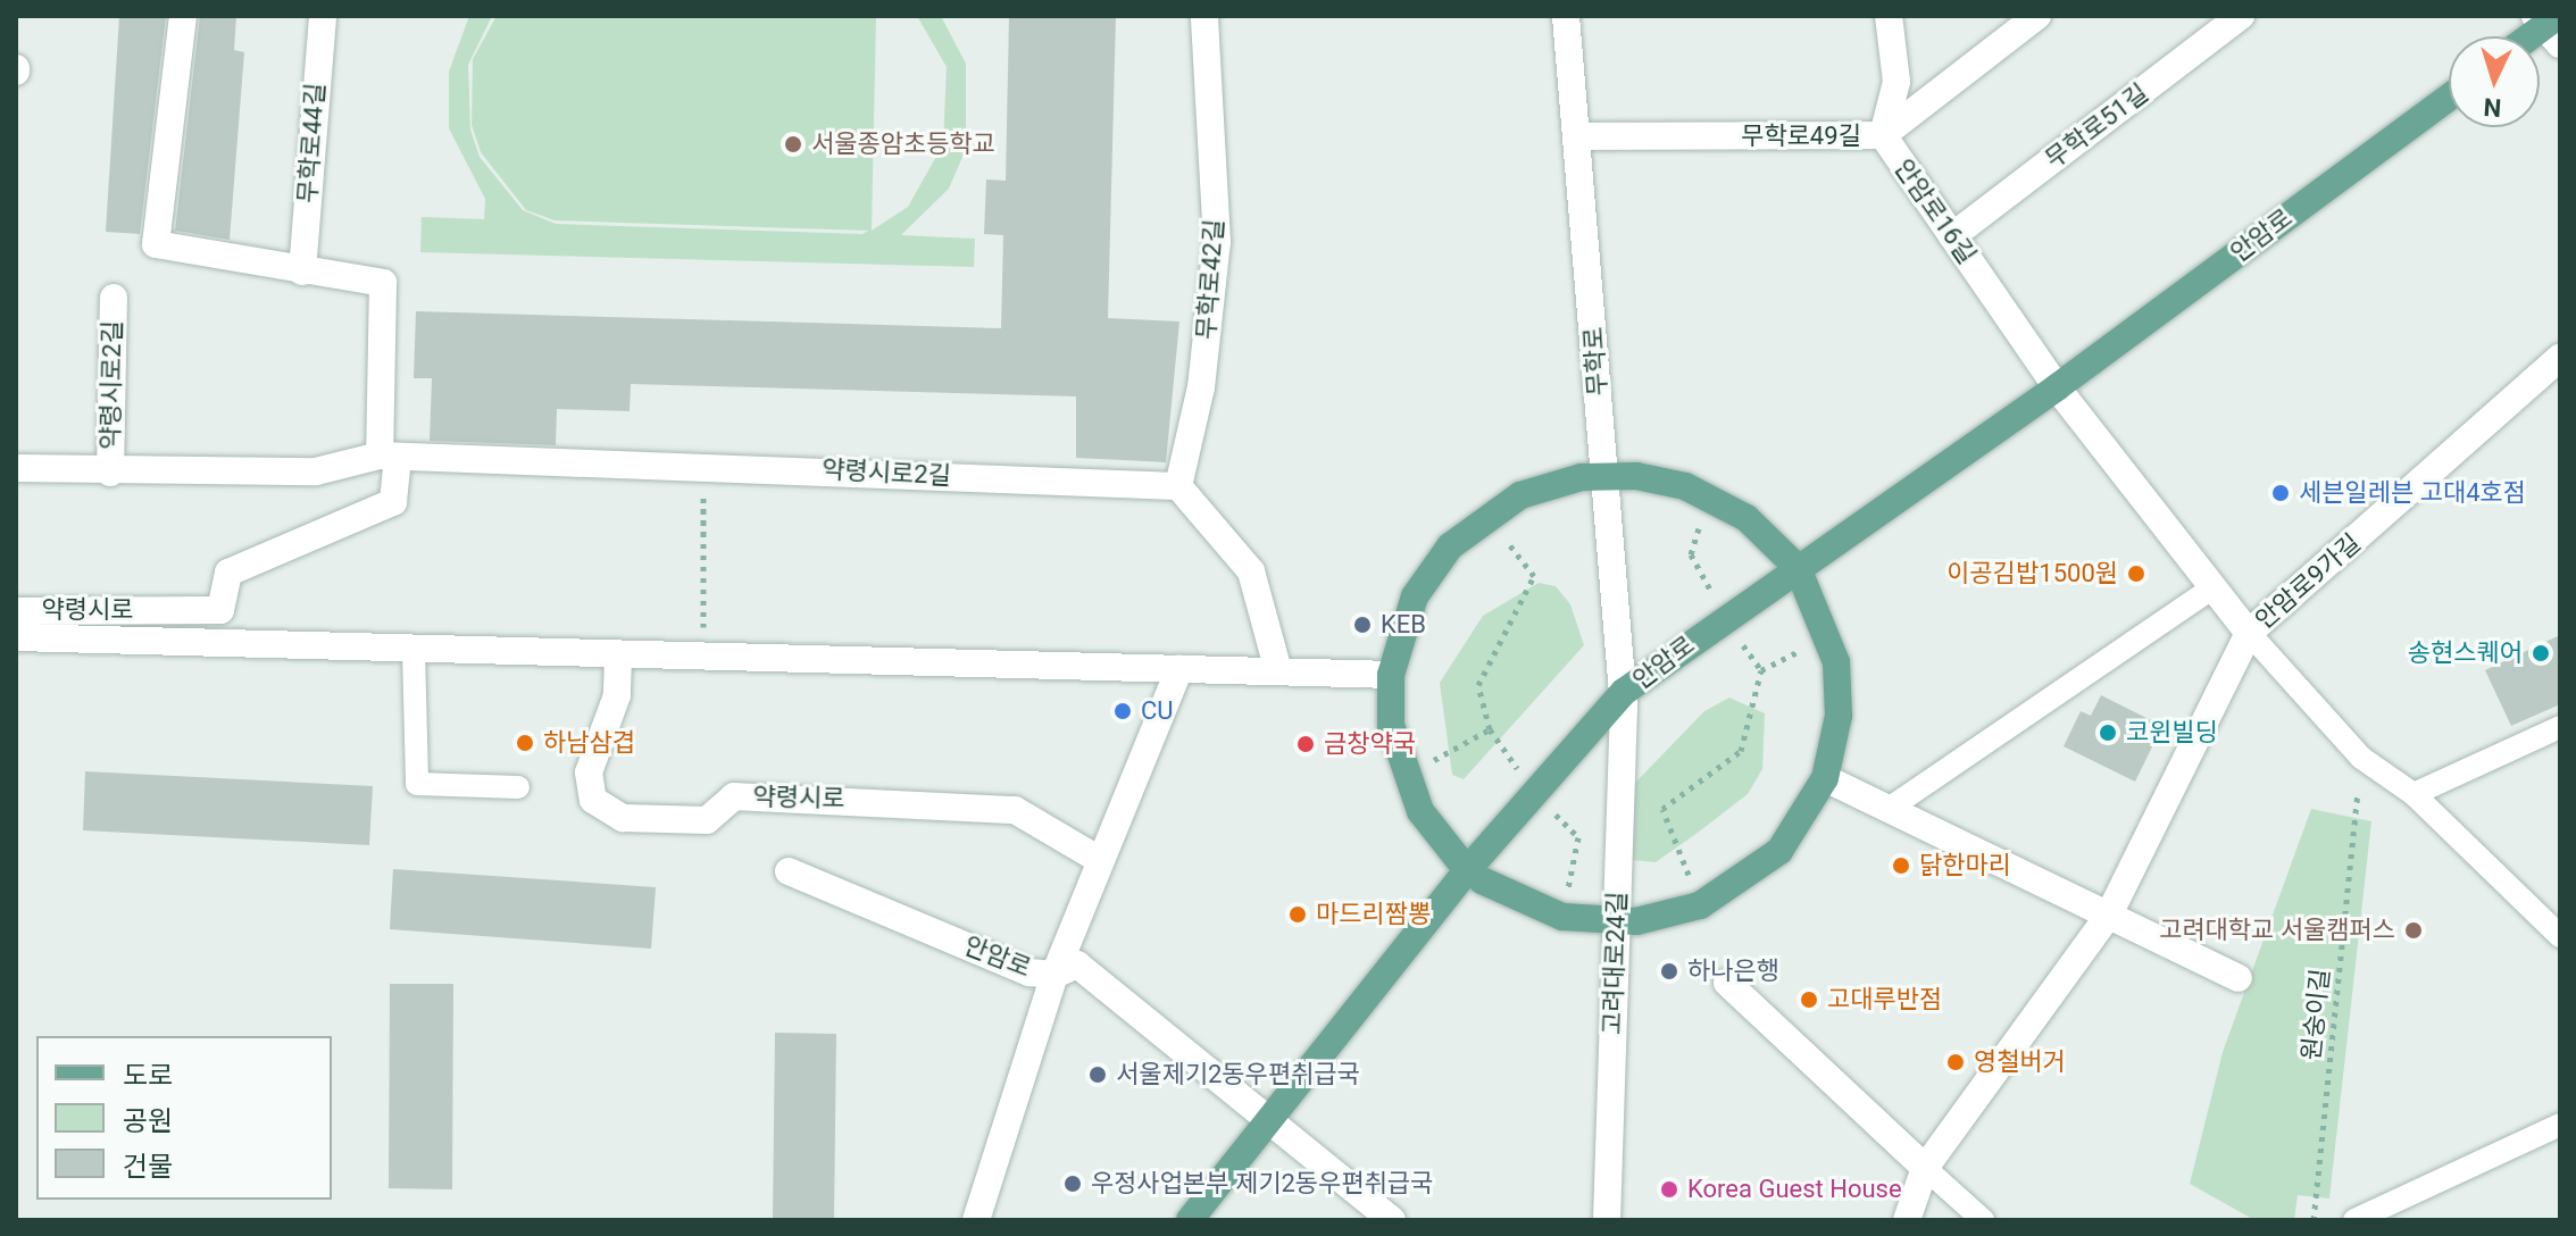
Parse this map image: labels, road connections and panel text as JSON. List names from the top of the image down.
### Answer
{
  "streets": {
    "main road": ["안암로"],
    "street": [
      "무학로51길",
      "무학로49길",
      "무학로44길",
      "안암로16길",
      "무학로42길",
      "무학로",
      "약령시로2길",
      "안암로9가길",
      "약령시로",
      "고려대로24길"
    ],
    "path": ["원숭이길"]
  },
  "crossings": [
    ["무학로51길", "안암로16길"],
    ["무학로49길", "안암로16길"],
    ["무학로49길", "무학로"],
    ["안암로16길", "안암로"],
    ["안암로", "무학로"],
    ["안암로", "고려대로24길"],
    ["무학로42길", "약령시로2길"],
    ["무학로", "고려대로24길"],
    ["약령시로2길", "약령시로"]
  ],
  "places": [
    "서울종암초등학교",
    "세븐일레븐 고대4호점",
    "이공김밥1500원",
    "KEB",
    "송현스퀘어",
    "CU",
    "코윈빌딩",
    "하남삼겹",
    "금창약국",
    "닭한마리",
    "마드리짬뽕",
    "고려대학교 서울캠퍼스",
    "하나은행",
    "고대루반점",
    "영철버거",
    "서울제기2동우편취급국",
    "우정사업본부 제기2동우편취급국",
    "Korea Guest House"
  ],
  "legend": ["도로", "공원", "건물"],
  "north": "bottom"
}
